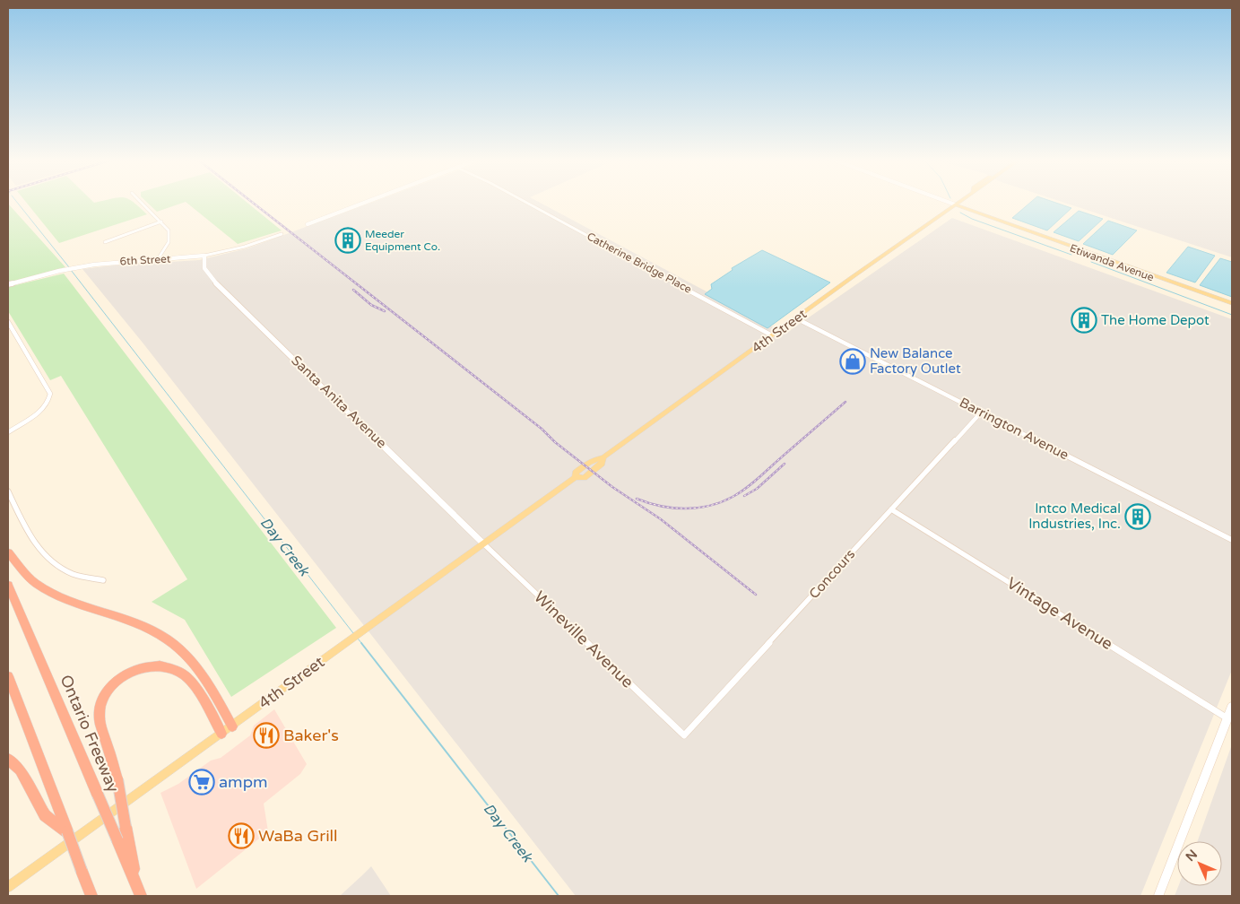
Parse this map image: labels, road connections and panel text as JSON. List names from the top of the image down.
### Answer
{
  "streets": {
    "highway": ["Ontario Freeway"],
    "main road": ["Etiwanda Avenue", "4th Street"],
    "street": [
      "6th Street",
      "Catherine Bridge Place",
      "Santa Anita Avenue",
      "Barrington Avenue",
      "Concours",
      "Vintage Avenue",
      "Wineville Avenue"
    ]
  },
  "crossings": [
    ["6th Street", "Santa Anita Avenue"],
    ["Catherine Bridge Place", "4th Street"],
    ["Etiwanda Avenue", "4th Street"],
    ["4th Street", "Santa Anita Avenue"],
    ["4th Street", "Barrington Avenue"],
    ["4th Street", "Wineville Avenue"],
    ["Santa Anita Avenue", "Wineville Avenue"],
    ["Barrington Avenue", "Concours"],
    ["Concours", "Vintage Avenue"],
    ["Concours", "Wineville Avenue"]
  ],
  "water": ["Day Creek"],
  "places": {
    "building": ["Meeder Equipment Co.", "The Home Depot", "Intco Medical Industries, Inc."],
    "shop": ["New Balance Factory Outlet"],
    "restaurant": ["Baker's", "WaBa Grill"],
    "supermarket": ["ampm"]
  },
  "north": "top left"
}
